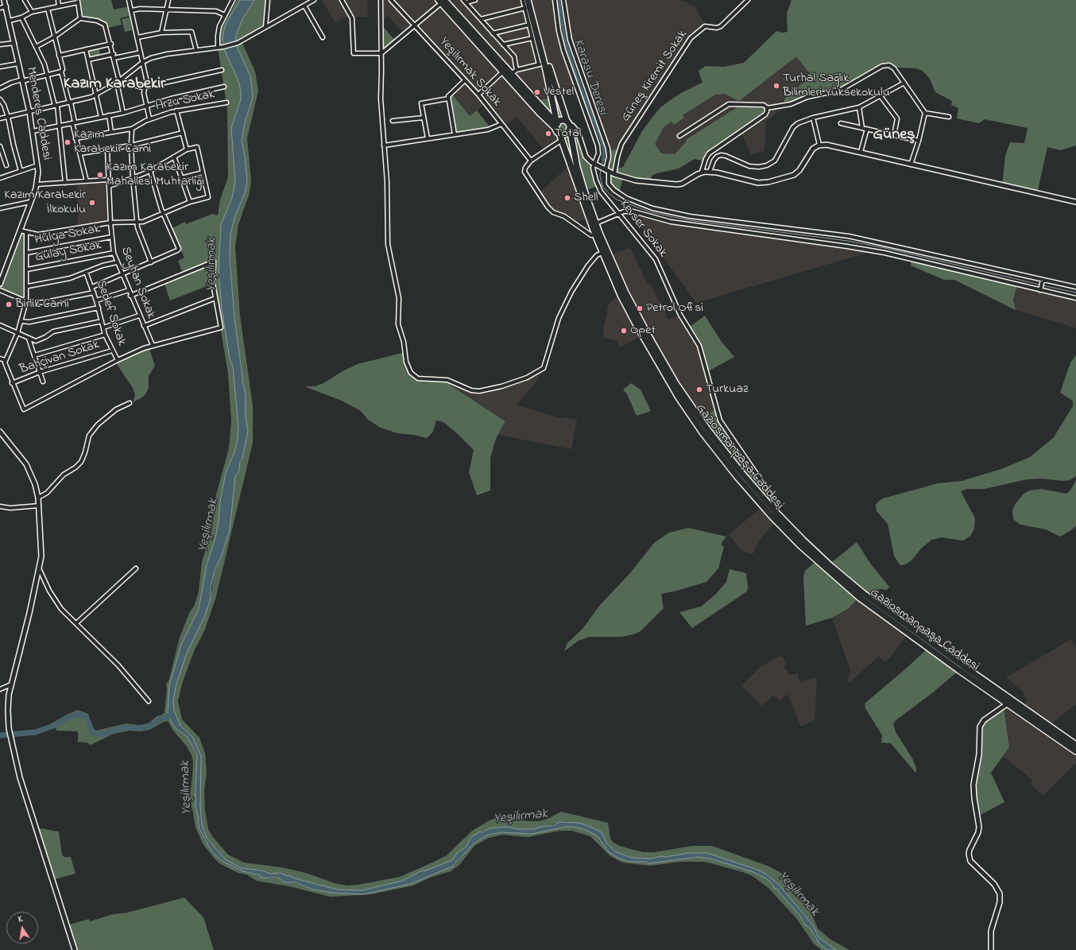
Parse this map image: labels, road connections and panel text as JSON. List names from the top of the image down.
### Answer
{
  "streets": {
    "main road": ["Gaziosmanpaşa Caddesi"],
    "street": [
      "Yeşilırmak Sokak",
      "Güneş Kiremit Sokak",
      "Arzu Sokak",
      "Menderes Caddesi",
      "Kevser Sokak",
      "Hülya Sokak",
      "Gülay Sokak",
      "Seyhan Sokak",
      "Sedef Sokak",
      "Bahçivan Sokak"
    ]
  },
  "crossings": [
    ["Kevser Sokak", "Gaziosmanpaşa Caddesi"],
    ["Hülya Sokak", "Seyhan Sokak"],
    ["Gülay Sokak", "Seyhan Sokak"],
    ["Sedef Sokak", "Bahçivan Sokak"]
  ],
  "districts": ["Kazım Karabekir", "Güneş"],
  "water": ["Karasu Deresi", "Yeşilırmak"],
  "places": [
    "Turhal Sağlık Bilimleri Yüksekokulu",
    "Vestel",
    "Total",
    "Kazım Karabekir Cami",
    "Kazım Karabekir Mahallesi Muhtarlığı",
    "Shell",
    "Kazım Karabekir İlkokulu",
    "Birlik Cami",
    "Petrol Ofisi",
    "Opet",
    "Turkuaz"
  ],
  "north": "top"
}
